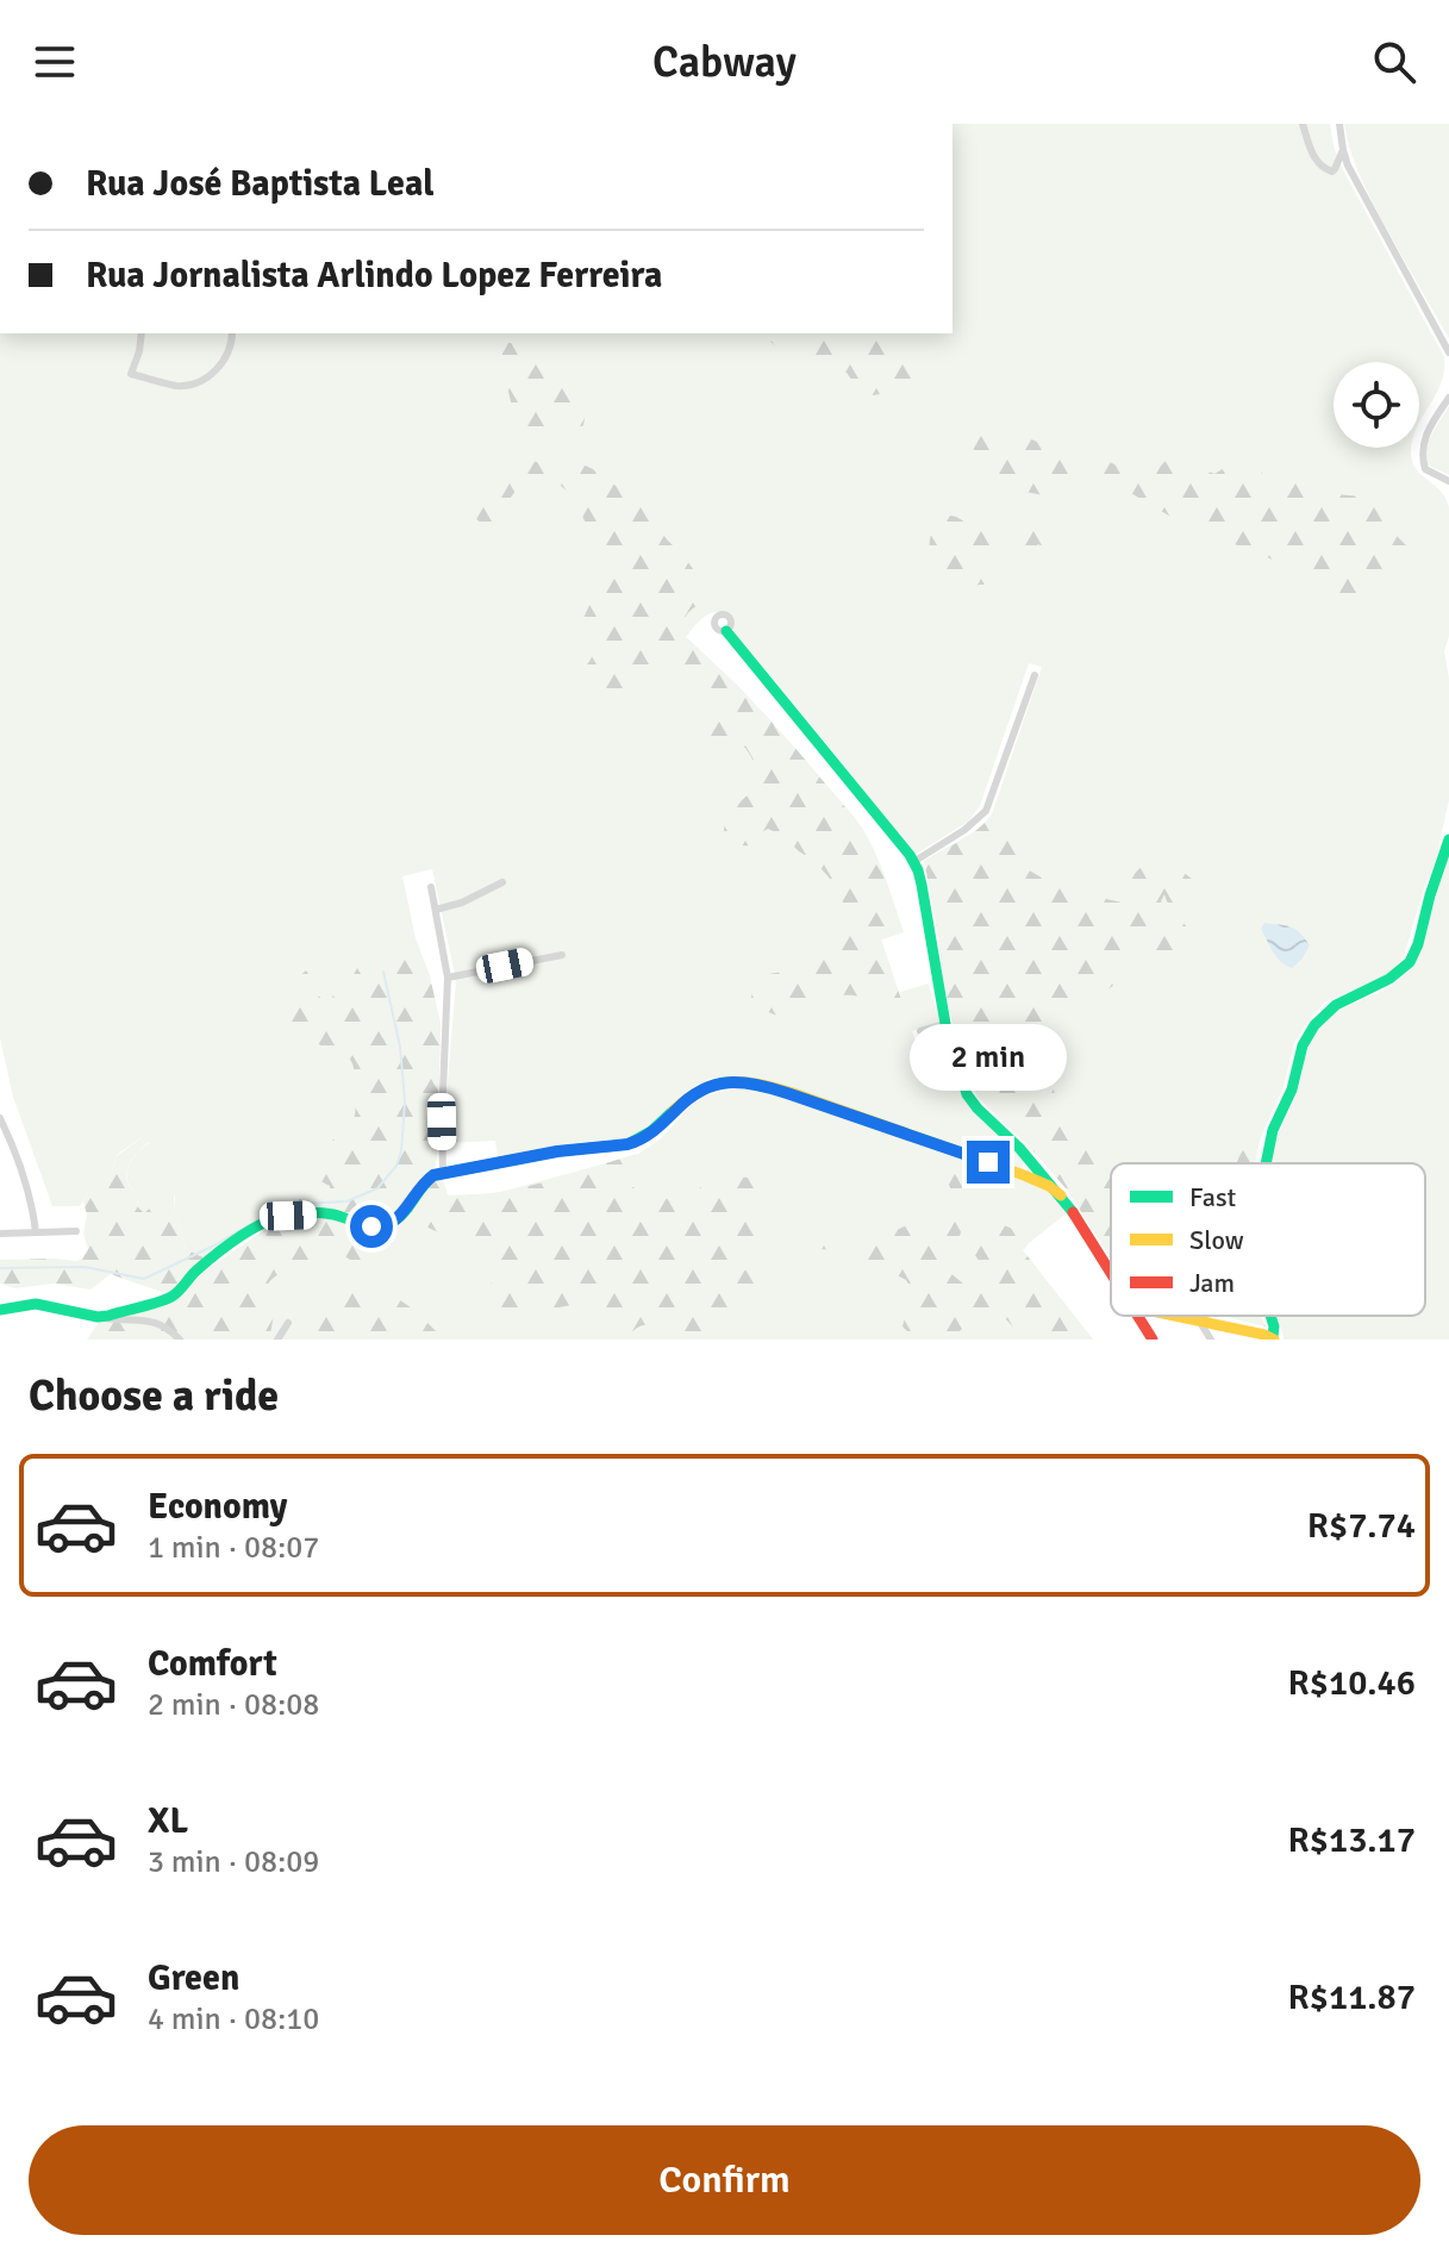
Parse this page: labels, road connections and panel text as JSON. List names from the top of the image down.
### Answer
{
  "legend": ["Fast", "Slow", "Jam"],
  "page": {
    "header": "Cabway",
    "banner": ["Rua José Baptista Leal", "Rua Jornalista Arlindo Lopez Ferreira"],
    "bubble": "2 min",
    "heading": "Choose a ride",
    "list": [
      {
        "name": "Economy",
        "note": "1 min · 08:07",
        "value": "R$7.74"
      },
      {
        "name": "Comfort",
        "note": "2 min · 08:08",
        "value": "R$10.46"
      },
      {
        "name": "XL",
        "note": "3 min · 08:09",
        "value": "R$13.17"
      },
      {
        "name": "Green",
        "note": "4 min · 08:10",
        "value": "R$11.87"
      }
    ],
    "buttons": "Confirm"
  }
}
